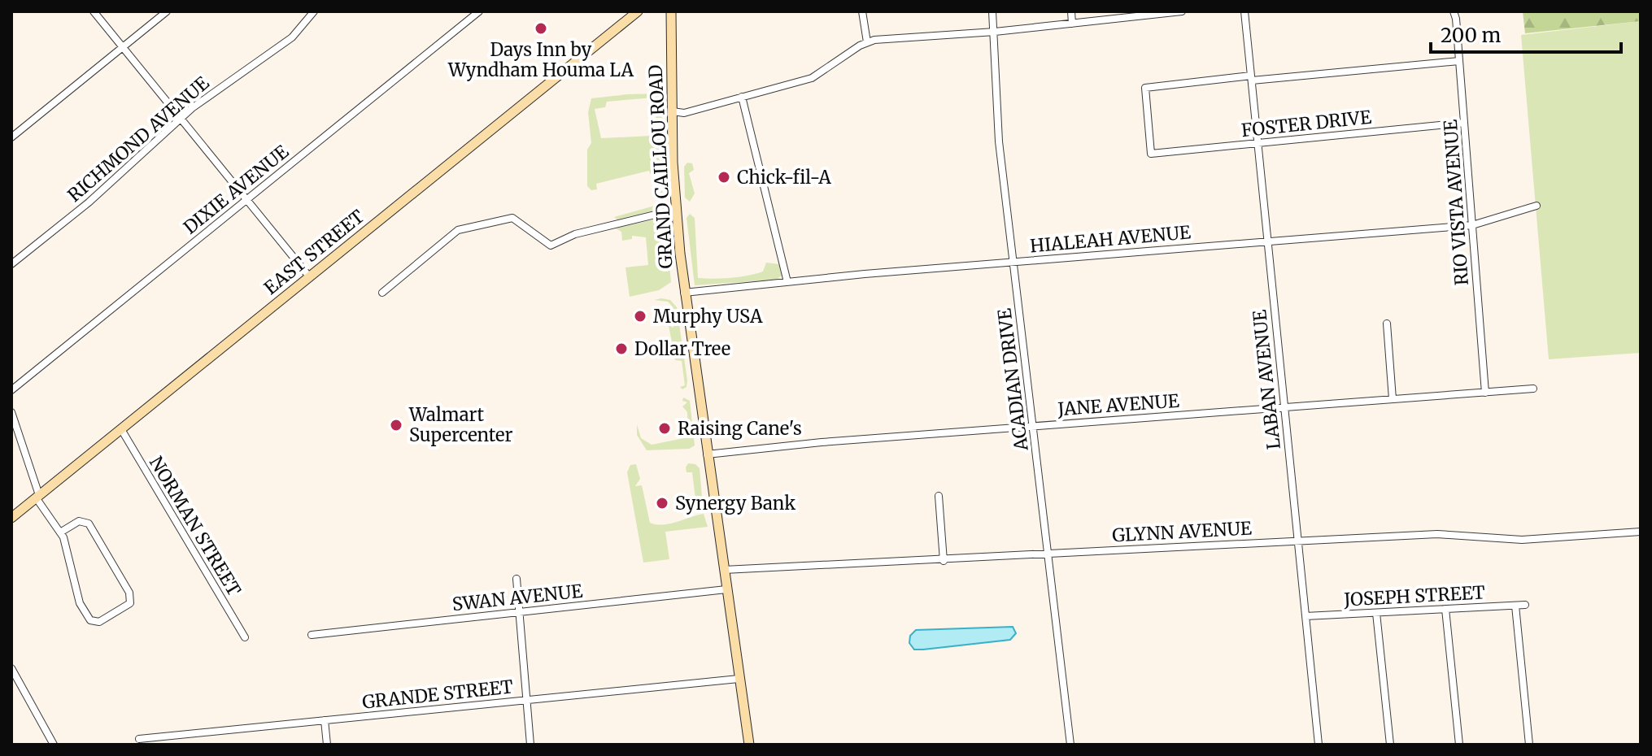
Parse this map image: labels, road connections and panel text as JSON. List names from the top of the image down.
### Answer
{
  "streets": {
    "street": [
      "FOSTER DRIVE",
      "RICHMOND AVENUE",
      "GRAND CAILLOU ROAD",
      "DIXIE AVENUE",
      "RIO VISTA AVENUE",
      "HIALEAH AVENUE",
      "EAST STREET",
      "ACADIAN DRIVE",
      "LABAN AVENUE",
      "JANE AVENUE",
      "NORMAN STREET",
      "GLYNN AVENUE",
      "JOSEPH STREET",
      "SWAN AVENUE",
      "GRANDE STREET"
    ]
  },
  "crossings": [
    ["FOSTER DRIVE", "RIO VISTA AVENUE"],
    ["FOSTER DRIVE", "LABAN AVENUE"],
    ["GRAND CAILLOU ROAD", "HIALEAH AVENUE"],
    ["GRAND CAILLOU ROAD", "JANE AVENUE"],
    ["GRAND CAILLOU ROAD", "GLYNN AVENUE"],
    ["GRAND CAILLOU ROAD", "SWAN AVENUE"],
    ["GRAND CAILLOU ROAD", "GRANDE STREET"],
    ["RIO VISTA AVENUE", "HIALEAH AVENUE"],
    ["RIO VISTA AVENUE", "JANE AVENUE"],
    ["HIALEAH AVENUE", "ACADIAN DRIVE"],
    ["HIALEAH AVENUE", "LABAN AVENUE"],
    ["EAST STREET", "NORMAN STREET"],
    ["ACADIAN DRIVE", "JANE AVENUE"],
    ["ACADIAN DRIVE", "GLYNN AVENUE"],
    ["LABAN AVENUE", "JANE AVENUE"],
    ["LABAN AVENUE", "GLYNN AVENUE"],
    ["LABAN AVENUE", "JOSEPH STREET"]
  ],
  "places": [
    "Days Inn by Wyndham Houma LA",
    "Chick-fil-A",
    "Murphy USA",
    "Dollar Tree",
    "Walmart Supercenter",
    "Raising Cane's",
    "Synergy Bank"
  ],
  "scale_bar": "200 m"
}
